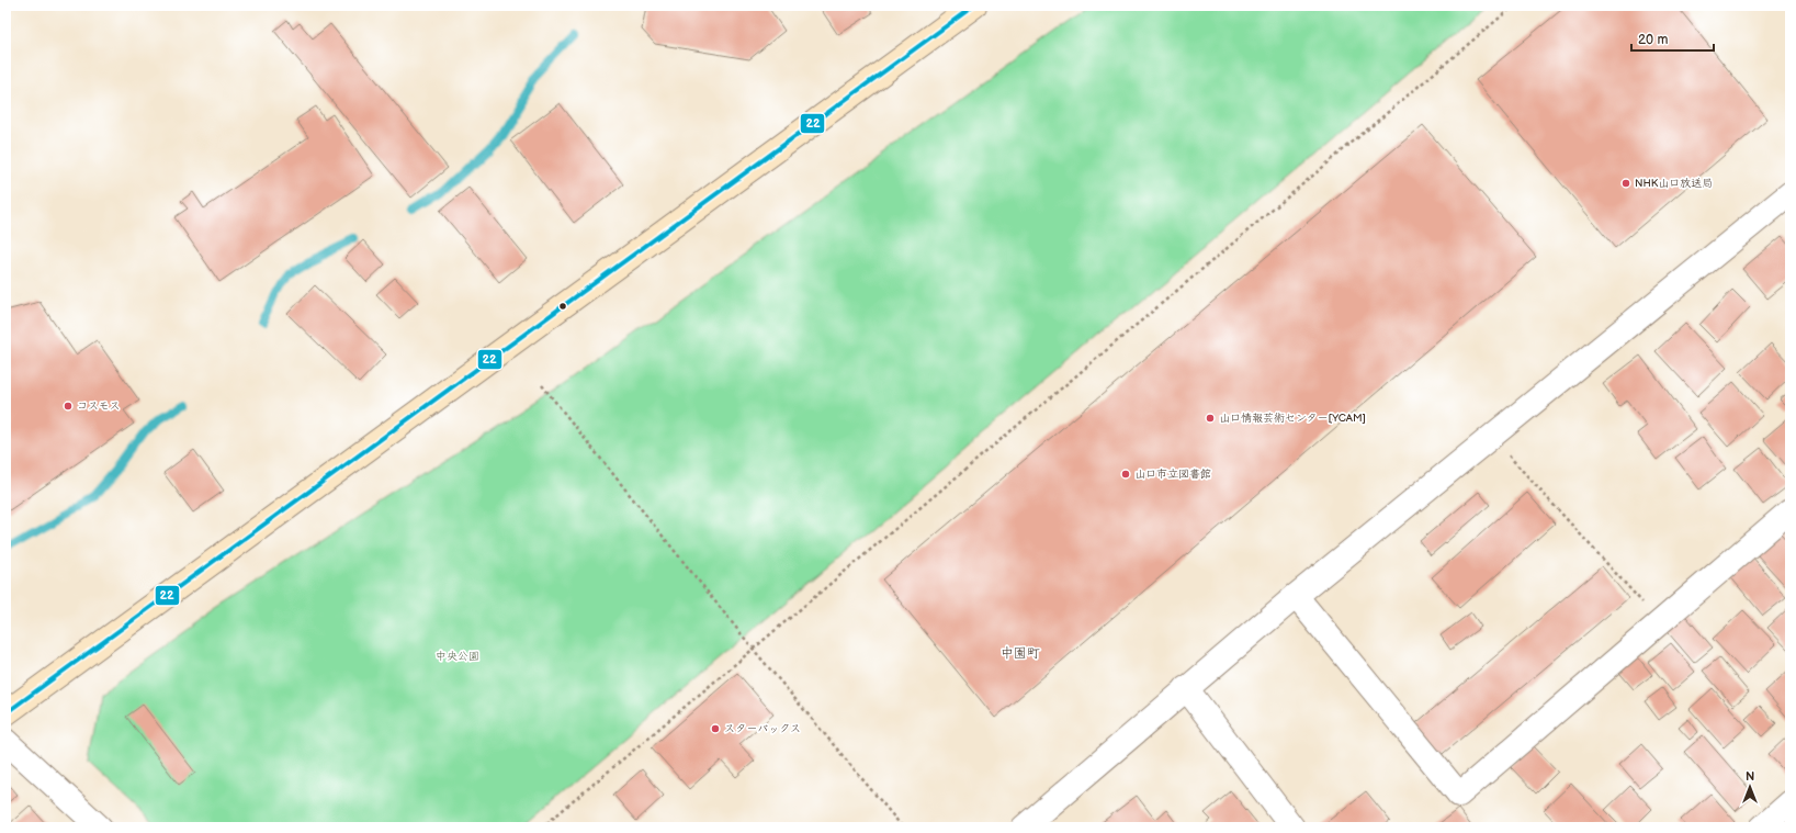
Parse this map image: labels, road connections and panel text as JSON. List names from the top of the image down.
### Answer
{
  "districts": ["中園町"],
  "parks": ["中央公園"],
  "places": [
    "NHK山口放送局",
    "コスモス",
    "山口情報芸術センター[YCAM]",
    "山口市立図書館",
    "スターバックス"
  ],
  "lines": ["transit line 22"],
  "scale_bar": "20 m",
  "north": "top"
}
